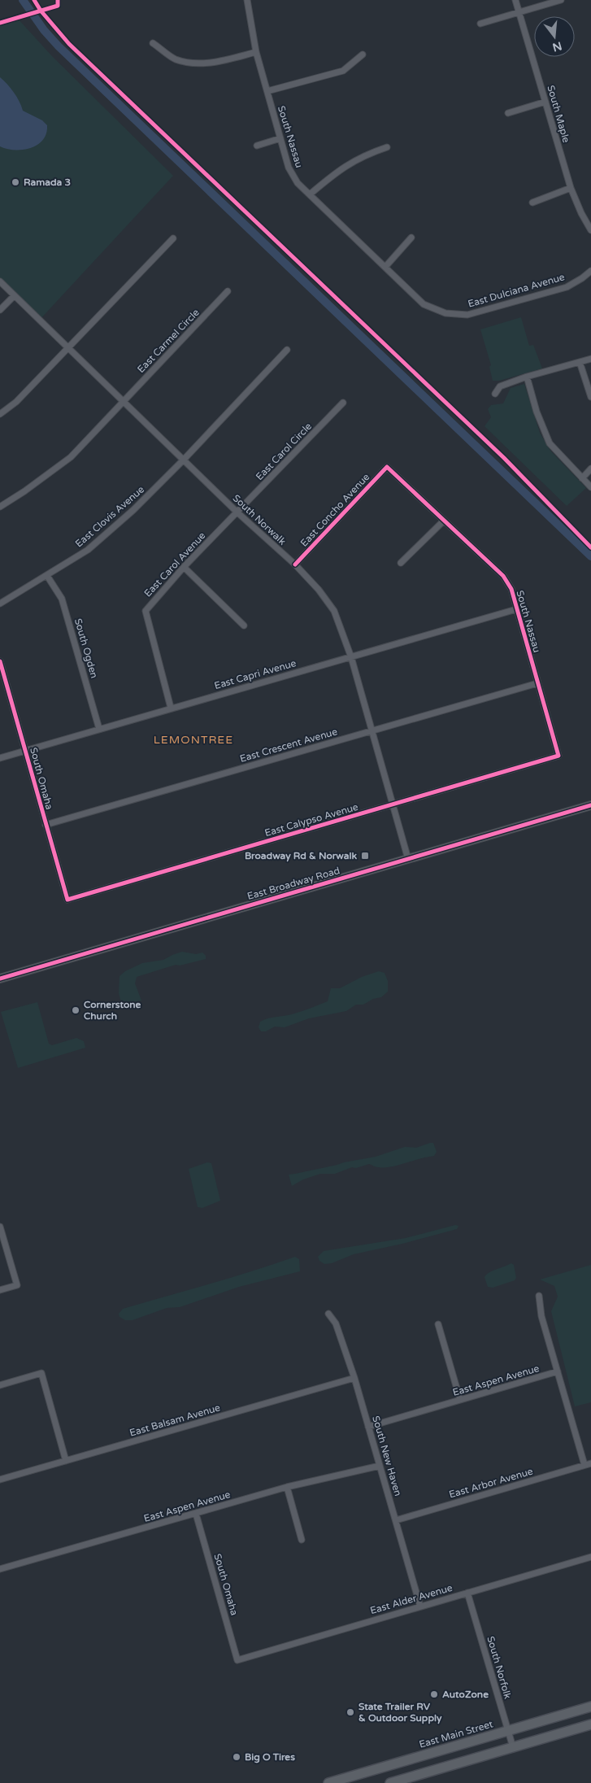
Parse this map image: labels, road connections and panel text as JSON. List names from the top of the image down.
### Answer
{
  "streets": {
    "main road": ["East Broadway Road", "East Main Street"],
    "street": [
      "South Maple",
      "South Nassau",
      "East Dulciana Avenue",
      "East Carmel Circle",
      "East Carol Circle",
      "East Concho Avenue",
      "East Clovis Avenue",
      "South Norwalk",
      "East Carol Avenue",
      "South Ogden",
      "East Capri Avenue",
      "East Crescent Avenue",
      "South Omaha",
      "East Calypso Avenue",
      "East Aspen Avenue",
      "East Balsam Avenue",
      "South New Haven",
      "East Arbor Avenue",
      "East Alder Avenue",
      "South Norfolk"
    ]
  },
  "crossings": [
    ["South Nassau", "East Dulciana Avenue"],
    ["South Nassau", "East Concho Avenue"],
    ["South Nassau", "East Capri Avenue"],
    ["South Nassau", "East Crescent Avenue"],
    ["South Nassau", "East Calypso Avenue"],
    ["East Carmel Circle", "South Norwalk"],
    ["East Carol Circle", "South Norwalk"],
    ["East Carol Circle", "East Carol Avenue"],
    ["East Concho Avenue", "South Norwalk"],
    ["East Clovis Avenue", "South Norwalk"],
    ["East Clovis Avenue", "South Ogden"],
    ["South Norwalk", "East Carol Avenue"],
    ["South Norwalk", "East Capri Avenue"],
    ["South Norwalk", "East Crescent Avenue"],
    ["South Norwalk", "East Calypso Avenue"],
    ["South Norwalk", "East Broadway Road"],
    ["East Carol Avenue", "East Capri Avenue"],
    ["South Ogden", "East Capri Avenue"],
    ["East Capri Avenue", "South Omaha"],
    ["East Crescent Avenue", "South Omaha"],
    ["South Omaha", "East Calypso Avenue"],
    ["South Omaha", "East Aspen Avenue"],
    ["South Omaha", "East Alder Avenue"],
    ["East Aspen Avenue", "South New Haven"],
    ["East Balsam Avenue", "South New Haven"],
    ["South New Haven", "East Arbor Avenue"],
    ["South New Haven", "East Alder Avenue"],
    ["East Alder Avenue", "South Norfolk"],
    ["South Norfolk", "East Main Street"]
  ],
  "districts": ["LEMONTREE"],
  "places": {
    "other": [
      "Ramada 3",
      "Cornerstone Church",
      "AutoZone",
      "State Trailer RV & Outdoor Supply",
      "Big O Tires"
    ],
    "transit": ["Broadway Rd & Norwalk"]
  },
  "north": "bottom"
}
